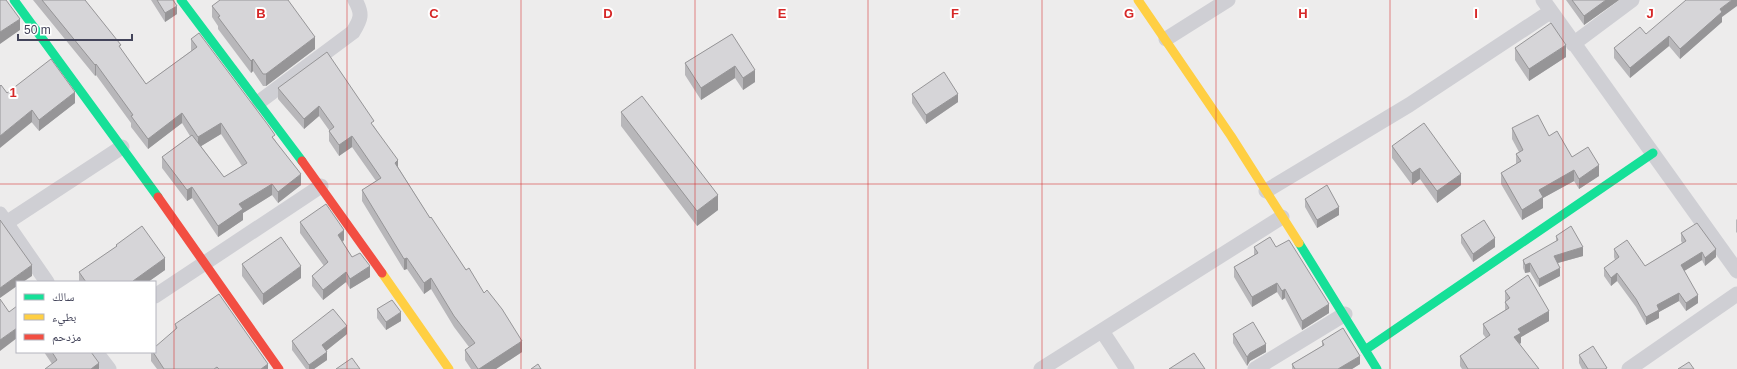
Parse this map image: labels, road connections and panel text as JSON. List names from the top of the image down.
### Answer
{
  "legend": ["سالك", "بطيء", "مزدحم"],
  "scale_bar": "50 m",
  "grid": {
    "columns": [
      "B",
      "C",
      "D",
      "E",
      "F",
      "G",
      "H",
      "I",
      "J"
    ],
    "rows": ["1"]
  }
}
